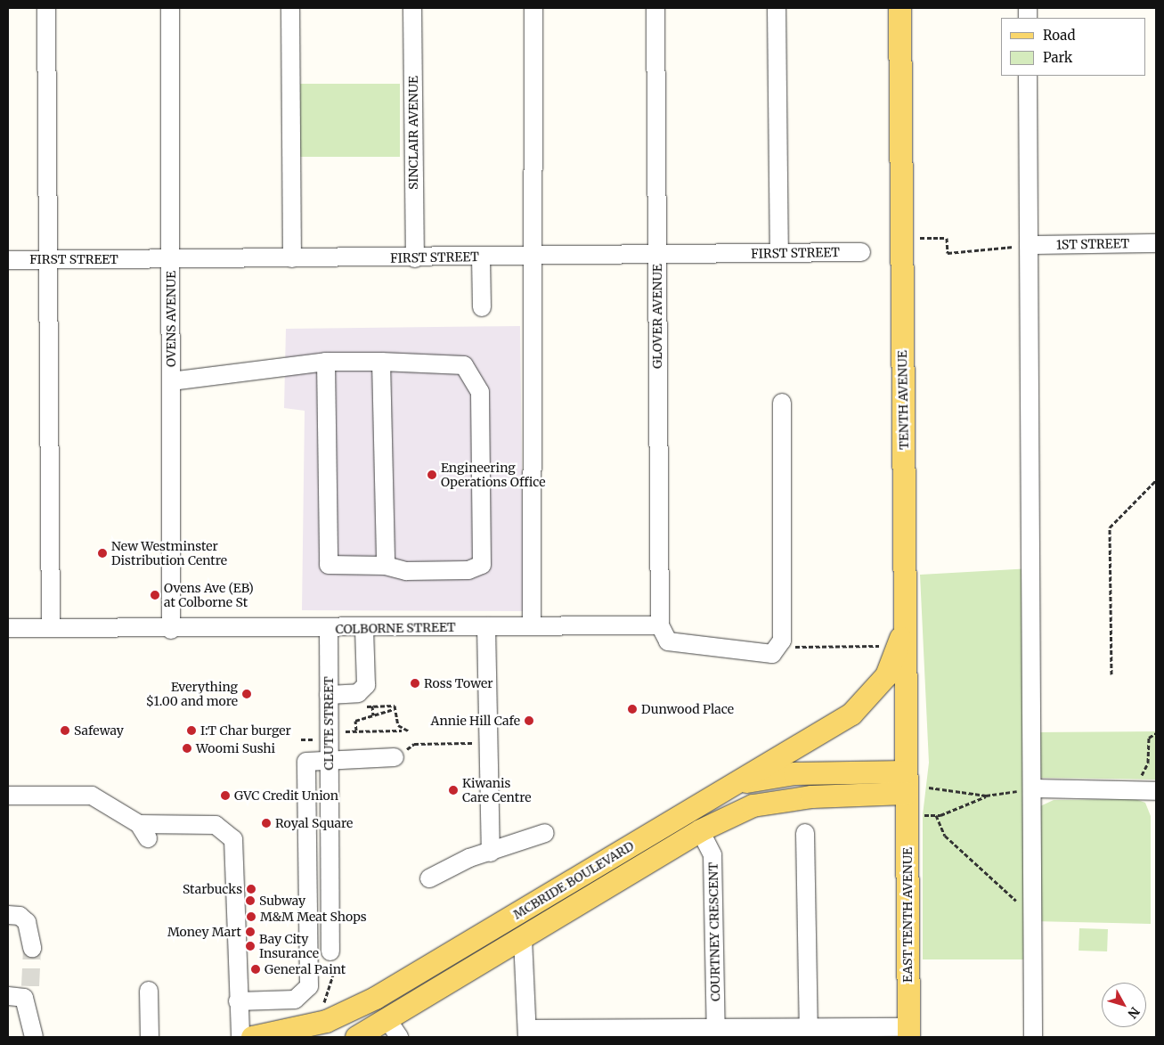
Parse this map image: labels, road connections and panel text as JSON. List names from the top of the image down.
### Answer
{
  "streets": {
    "main road": ["TENTH AVENUE", "MCBRIDE BOULEVARD", "EAST TENTH AVENUE"],
    "street": [
      "SINCLAIR AVENUE",
      "1ST STREET",
      "FIRST STREET",
      "GLOVER AVENUE",
      "OVENS AVENUE",
      "COLBORNE STREET",
      "CLUTE STREET",
      "COURTNEY CRESCENT"
    ]
  },
  "crossings": [
    ["SINCLAIR AVENUE", "FIRST STREET"],
    ["FIRST STREET", "GLOVER AVENUE"],
    ["FIRST STREET", "OVENS AVENUE"],
    ["GLOVER AVENUE", "COLBORNE STREET"],
    ["OVENS AVENUE", "COLBORNE STREET"],
    ["TENTH AVENUE", "MCBRIDE BOULEVARD"],
    ["TENTH AVENUE", "EAST TENTH AVENUE"],
    ["COLBORNE STREET", "CLUTE STREET"],
    ["MCBRIDE BOULEVARD", "EAST TENTH AVENUE"],
    ["MCBRIDE BOULEVARD", "COURTNEY CRESCENT"]
  ],
  "places": [
    "Engineering Operations Office",
    "New Westminster Distribution Centre",
    "Ovens Ave (EB) at Colborne St",
    "Ross Tower",
    "Everything $1.00 and more",
    "Dunwood Place",
    "Annie Hill Cafe",
    "Safeway",
    "I:T Char burger",
    "Woomi Sushi",
    "Kiwanis Care Centre",
    "GVC Credit Union",
    "Royal Square",
    "Starbucks",
    "Subway",
    "M&M Meat Shops",
    "Money Mart",
    "Bay City Insurance",
    "General Paint"
  ],
  "legend": ["Road", "Park"],
  "north": "bottom right"
}
